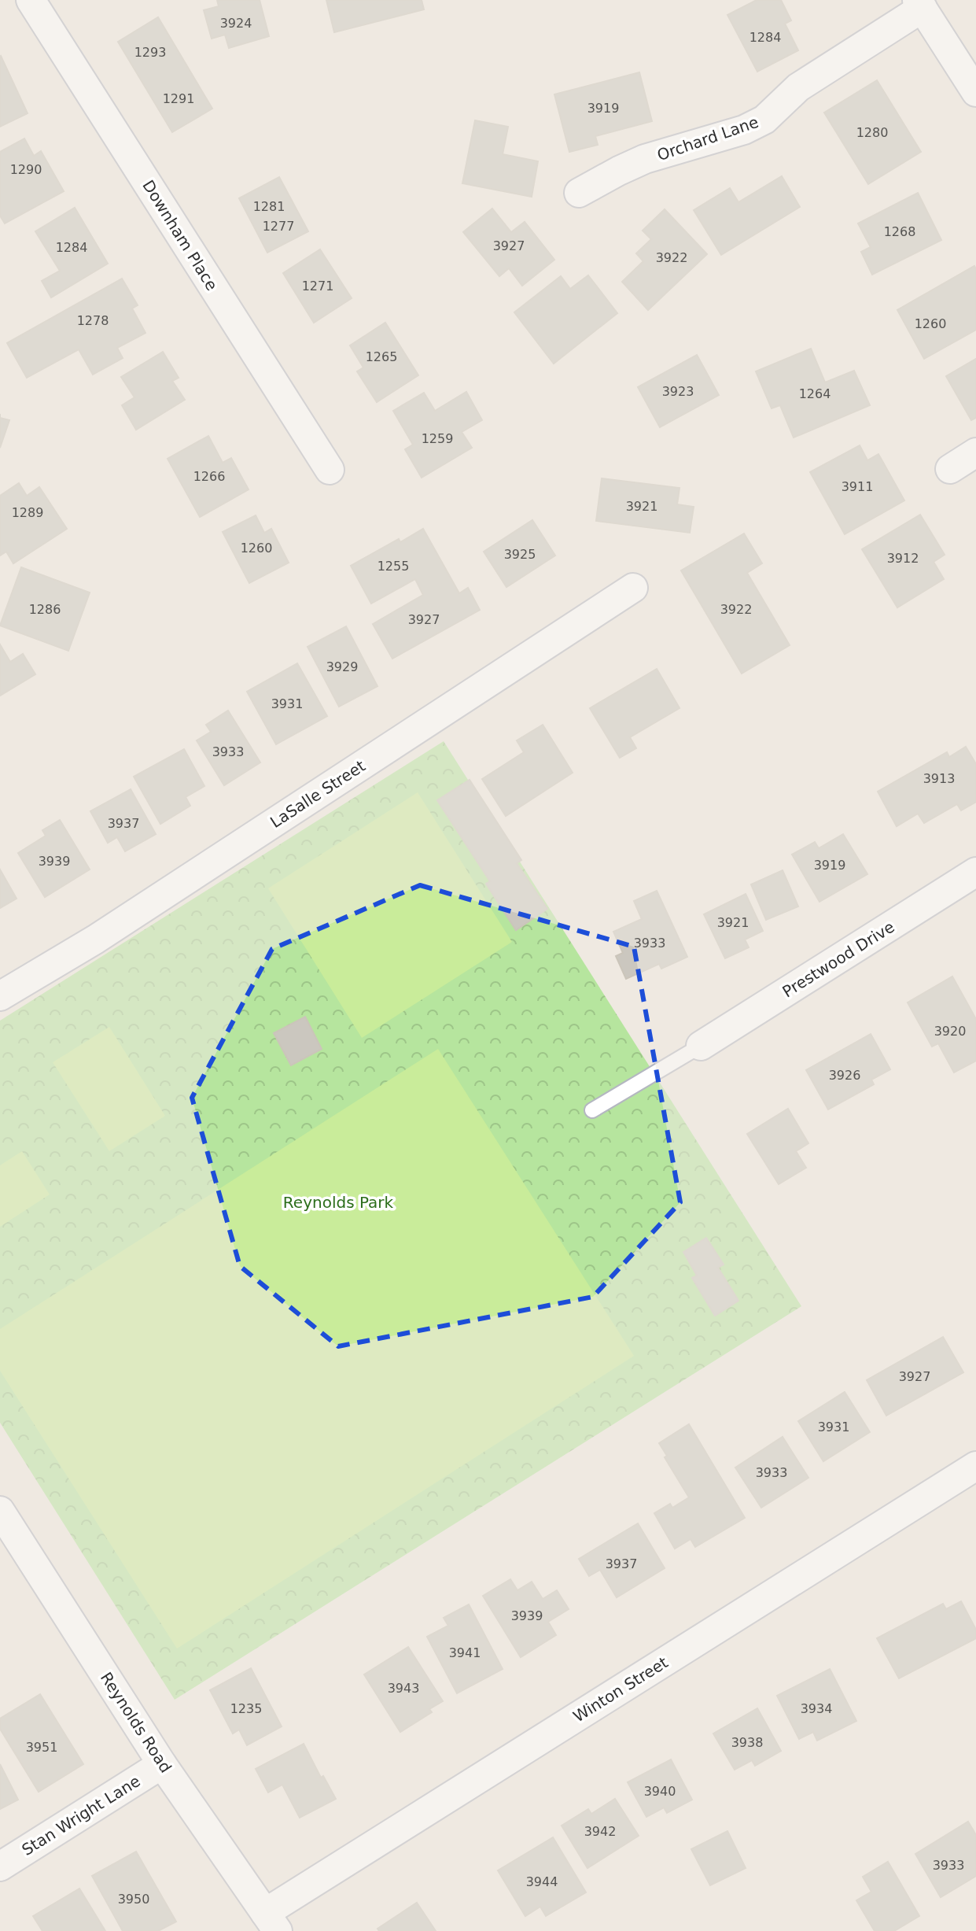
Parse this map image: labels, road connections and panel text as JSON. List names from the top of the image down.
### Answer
{
  "streets": {
    "street": [
      "Orchard Lane",
      "Downham Place",
      "LaSalle Street",
      "Prestwood Drive",
      "Winton Street",
      "Reynolds Road",
      "Stan Wright Lane"
    ]
  },
  "crossings": [
    ["Winton Street", "Reynolds Road"],
    ["Reynolds Road", "Stan Wright Lane"]
  ],
  "parks": ["Reynolds Park"],
  "house_numbers": [
    "3924",
    "1284",
    "1293",
    "1291",
    "3919",
    "1280",
    "1290",
    "1281",
    "1277",
    "1268",
    "3927",
    "1284",
    "3922",
    "1271",
    "1278",
    "1260",
    "1265",
    "3923",
    "1264",
    "1259",
    "1266",
    "3911",
    "3921",
    "1289",
    "1260",
    "3925",
    "3912",
    "1255",
    "1286",
    "3922",
    "3927",
    "3929",
    "3931",
    "3933",
    "3913",
    "3937",
    "3939",
    "3919",
    "3921",
    "3933",
    "3920",
    "3926",
    "3927",
    "3931",
    "3933",
    "3937",
    "3939",
    "3941",
    "3943",
    "1235",
    "3934",
    "3938",
    "3951",
    "3940",
    "3942",
    "3933",
    "3944",
    "3950"
  ]
}
